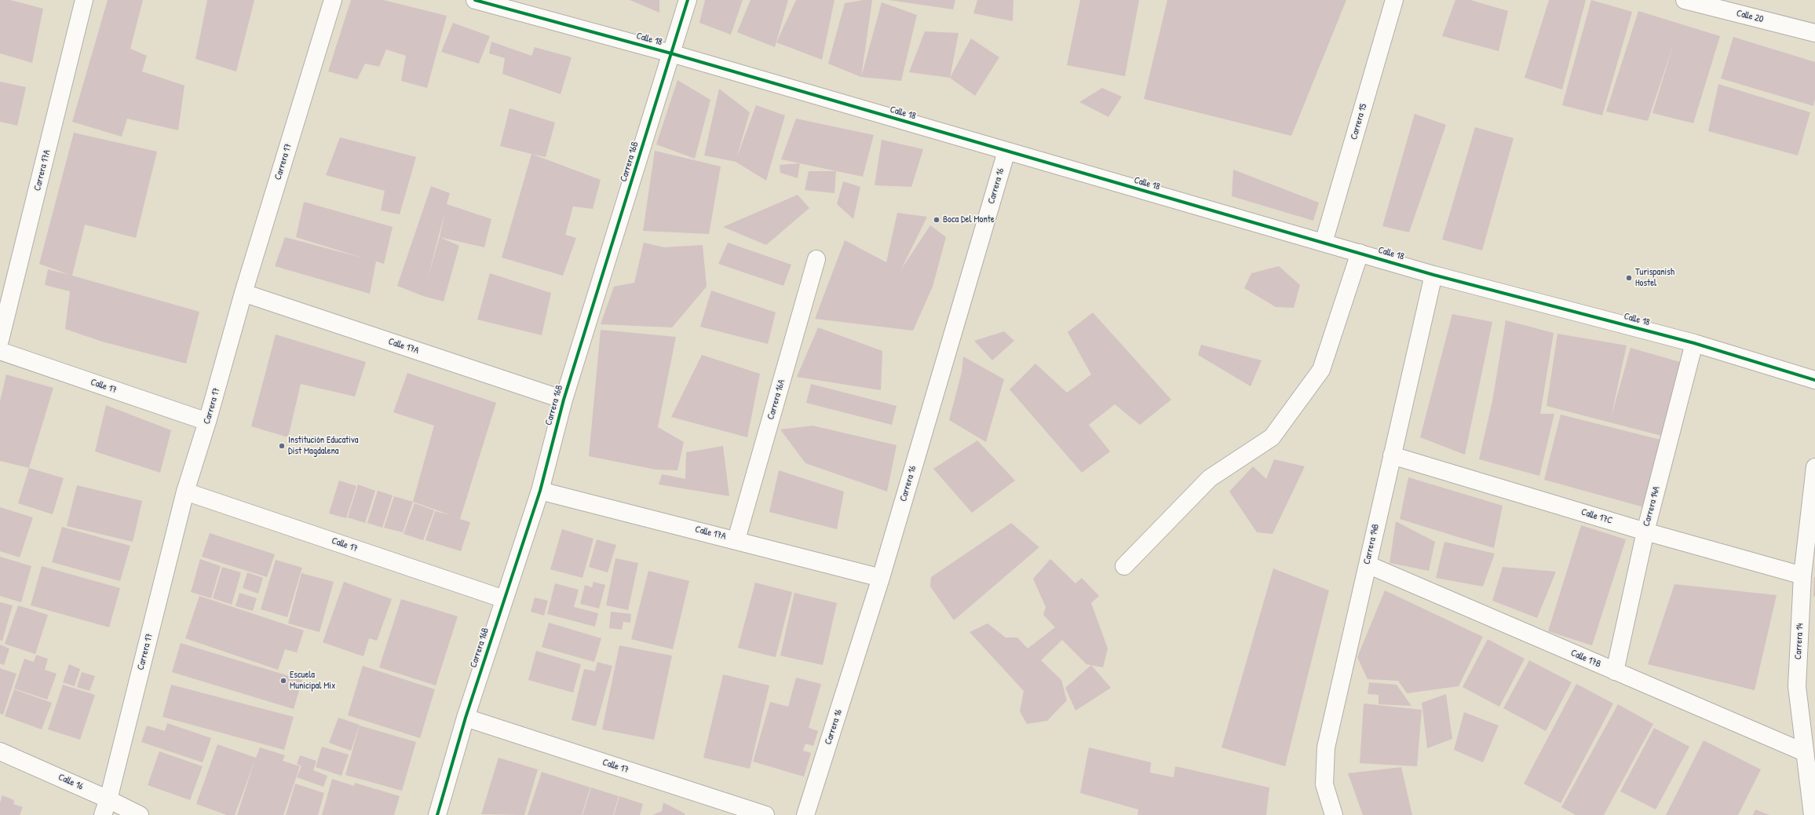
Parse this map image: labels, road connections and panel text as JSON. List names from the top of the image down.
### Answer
{
  "streets": {
    "street": [
      "Calle 20",
      "Calle 18",
      "Carrera 15",
      "Carrera 17",
      "Carrera 16B",
      "Carrera 17A",
      "Carrera 16",
      "Calle 17A",
      "Calle 17",
      "Carrera 16A",
      "Carrera 14A",
      "Calle 17C",
      "Carrera 14B",
      "Carrera 14",
      "Calle 17B",
      "Calle 16"
    ]
  },
  "crossings": [
    ["Calle 18", "Carrera 15"],
    ["Calle 18", "Carrera 16B"],
    ["Calle 18", "Carrera 16"],
    ["Calle 18", "Carrera 14A"],
    ["Calle 18", "Carrera 14B"],
    ["Carrera 17", "Calle 17A"],
    ["Carrera 17", "Calle 17"],
    ["Carrera 17", "Calle 16"],
    ["Carrera 16B", "Calle 17A"],
    ["Carrera 16B", "Calle 17"],
    ["Carrera 16", "Calle 17A"],
    ["Calle 17A", "Carrera 16A"],
    ["Carrera 14A", "Calle 17C"],
    ["Carrera 14A", "Calle 17B"],
    ["Calle 17C", "Carrera 14B"],
    ["Calle 17C", "Carrera 14"],
    ["Carrera 14B", "Calle 17B"],
    ["Carrera 14", "Calle 17B"]
  ],
  "places": [
    "Boca Del Monte",
    "Turispanish Hostel",
    "Institución Educativa Dist Magdalena",
    "Escuela Municipal Mix"
  ]
}
